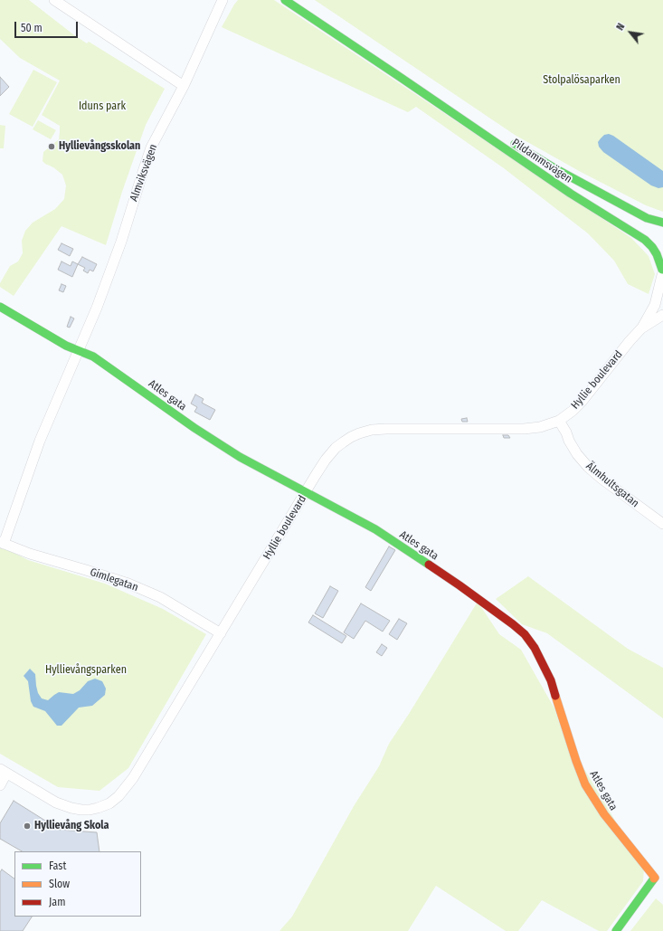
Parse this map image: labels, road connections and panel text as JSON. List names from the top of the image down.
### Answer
{
  "streets": {
    "street": [
      "Pildammsvägen",
      "Almviksvägen",
      "Hyllie boulevard",
      "Atles gata",
      "Älmhultsgatan",
      "Gimlegatan"
    ]
  },
  "crossings": [
    ["Pildammsvägen", "Hyllie boulevard"],
    ["Almviksvägen", "Atles gata"],
    ["Almviksvägen", "Gimlegatan"],
    ["Hyllie boulevard", "Atles gata"],
    ["Hyllie boulevard", "Älmhultsgatan"],
    ["Hyllie boulevard", "Gimlegatan"]
  ],
  "parks": ["Stolpalösaparken", "Iduns park", "Hyllievångsparken"],
  "places": ["Hyllievångsskolan", "Hyllievång Skola"],
  "legend": ["Fast", "Slow", "Jam"],
  "scale_bar": "50 m",
  "north": "top left"
}
